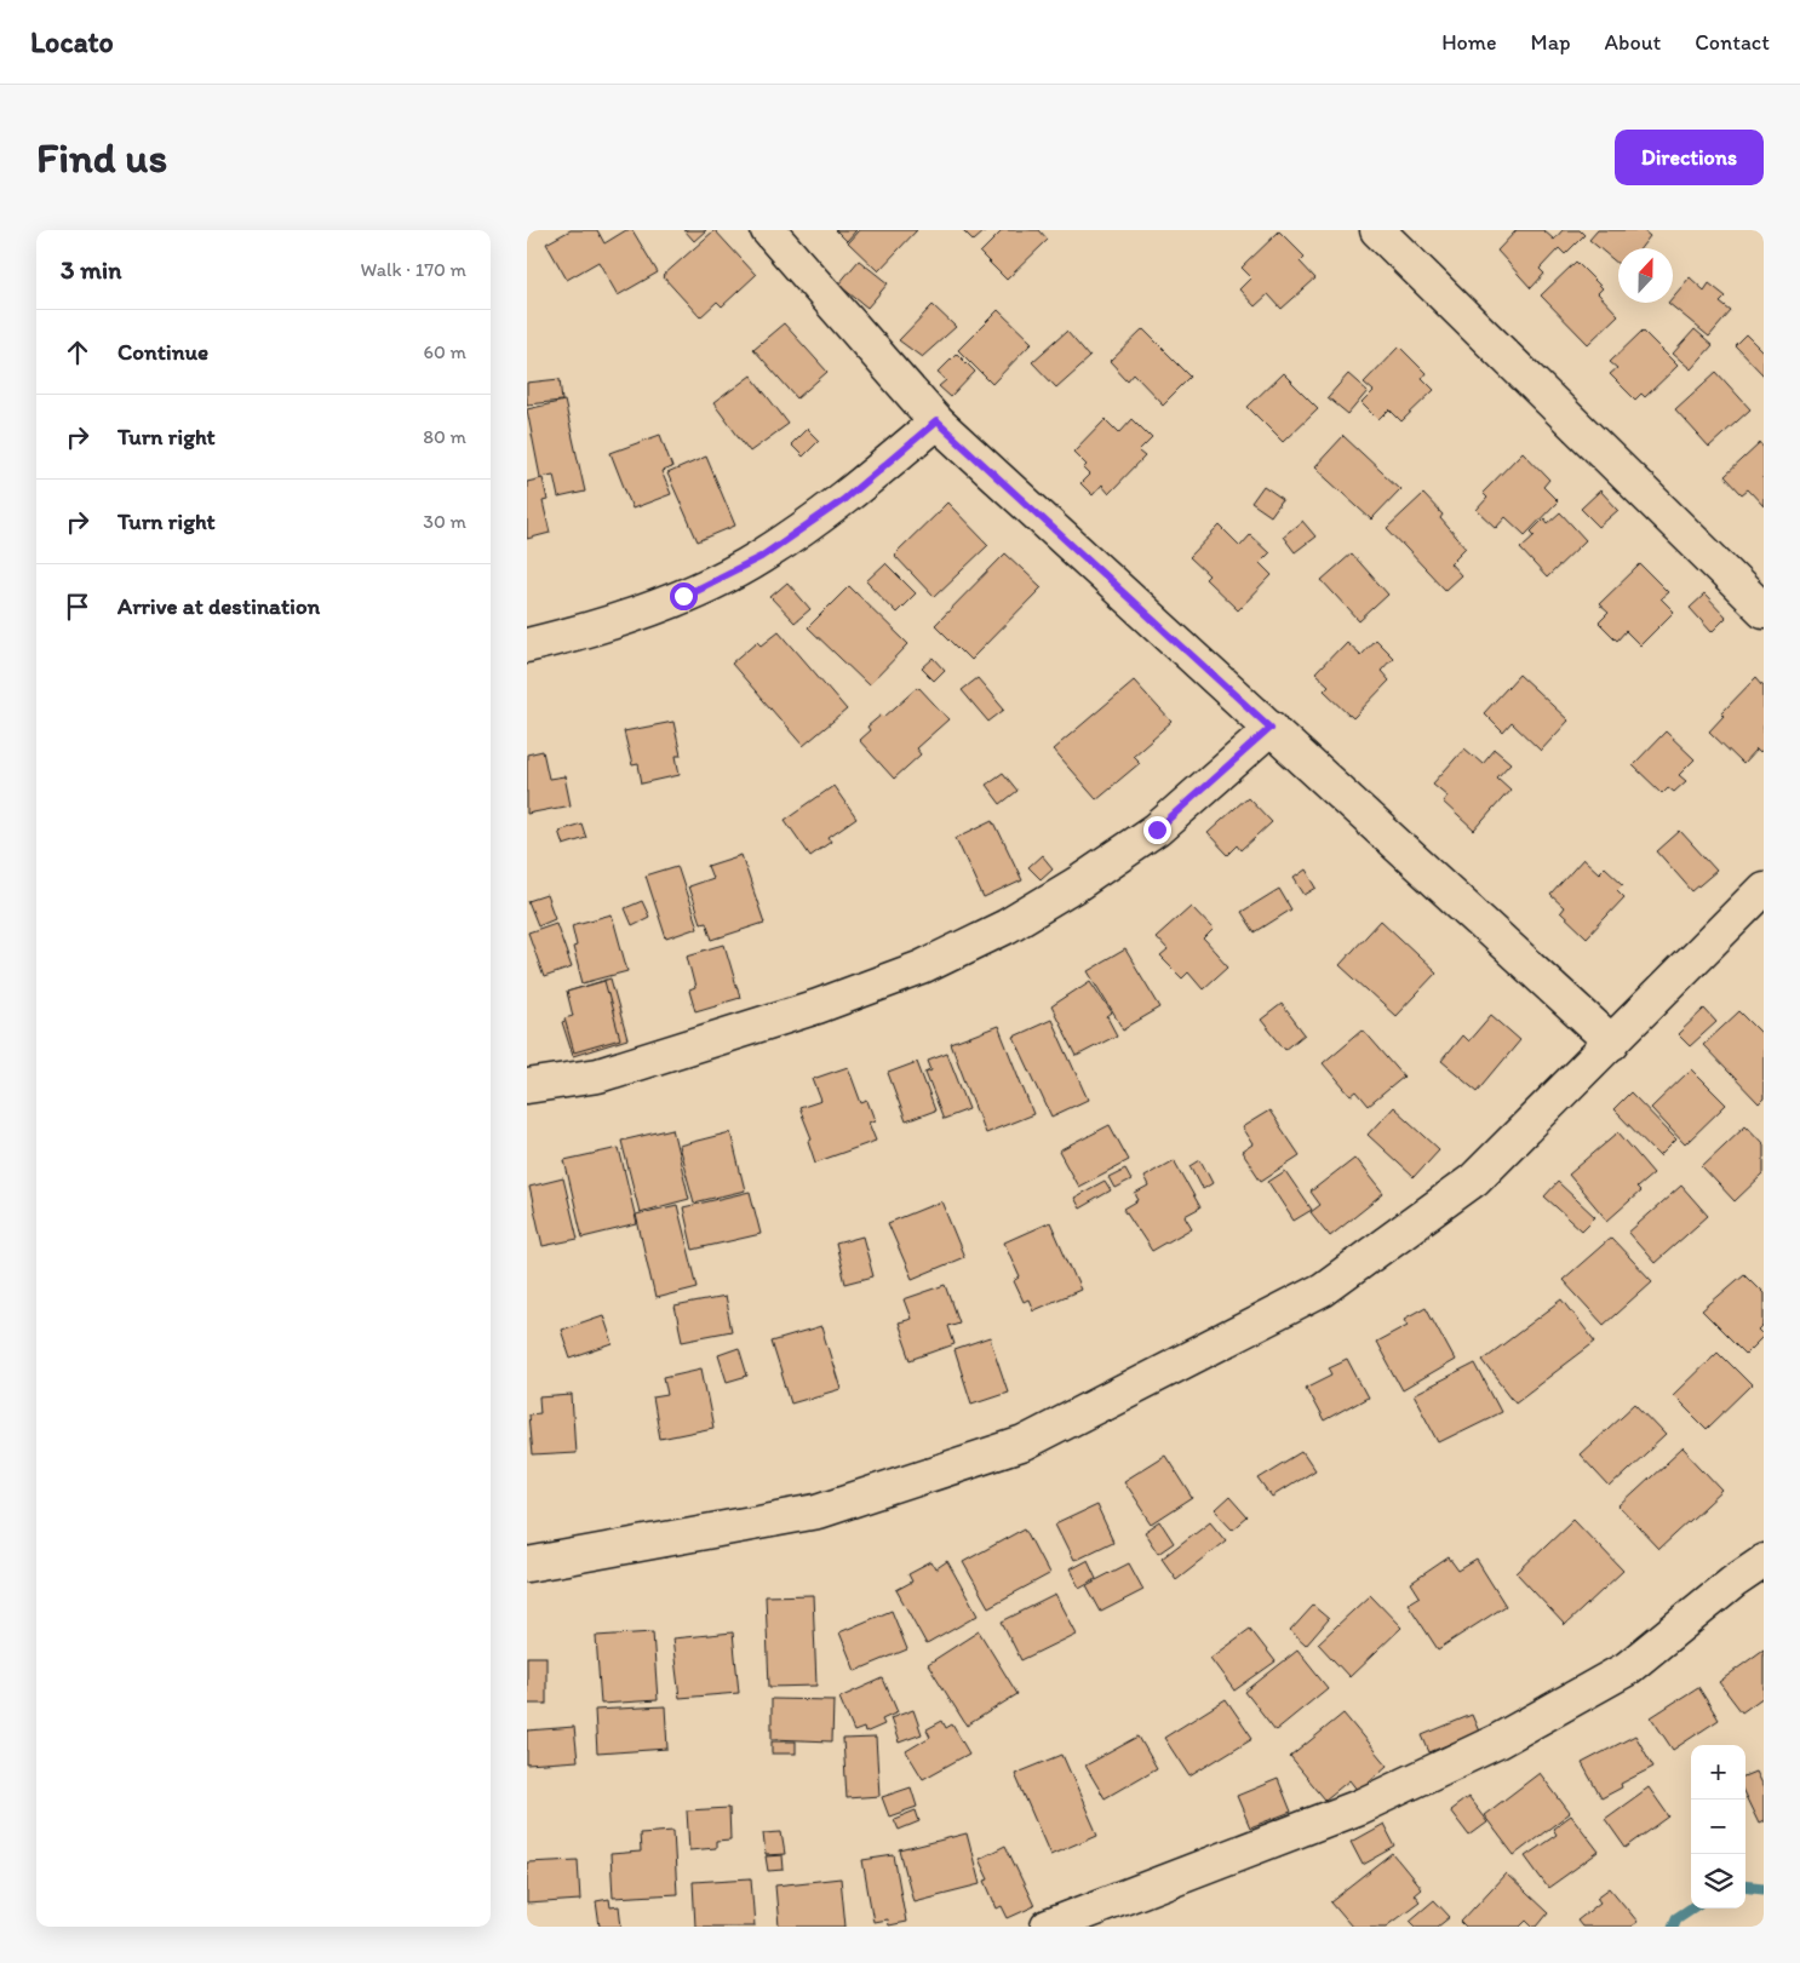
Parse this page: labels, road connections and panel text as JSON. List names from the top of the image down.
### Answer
{
  "north": "top",
  "page": {
    "header": "Locato",
    "nav": [
      "Home",
      "Map",
      "About",
      "Contact"
    ],
    "buttons": "Directions",
    "title": "Find us",
    "heading": ["3 min", "Walk · 170 m"],
    "list": [
      ["Continue", "60 m"],
      ["Turn right", "80 m"],
      ["Turn right", "30 m"],
      "Arrive at destination"
    ],
    "map_buttons": ["+", "−"]
  }
}
